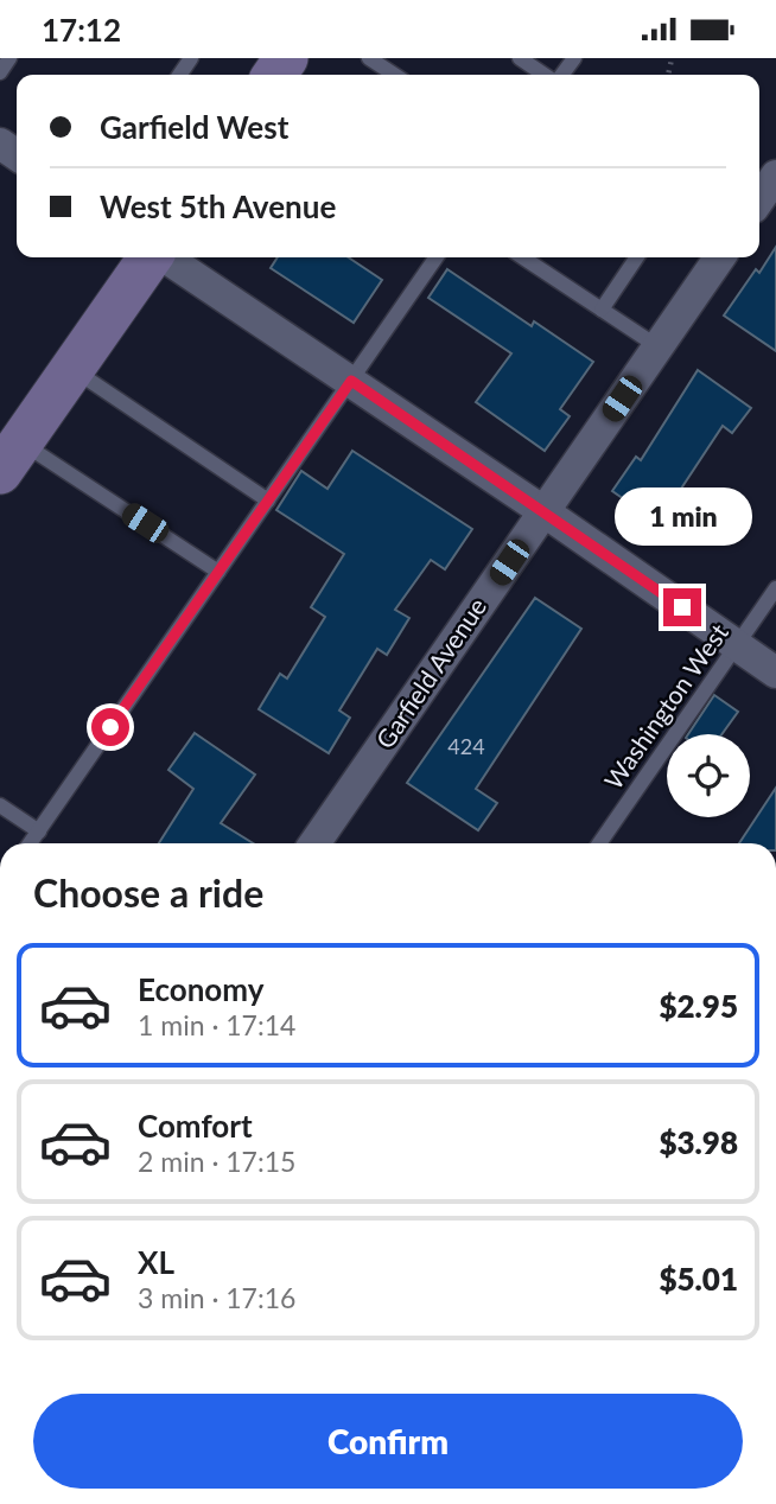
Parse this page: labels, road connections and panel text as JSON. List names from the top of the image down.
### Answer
{
  "streets": {
    "street": ["Garfield Avenue"],
    "lane": ["Washington West"]
  },
  "house_numbers": ["424"],
  "page": {
    "status": "17:12",
    "banner": ["Garfield West", "West 5th Avenue"],
    "bubble": "1 min",
    "heading": "Choose a ride",
    "list": [
      {
        "name": "Economy",
        "note": "1 min · 17:14",
        "value": "$2.95"
      },
      {
        "name": "Comfort",
        "note": "2 min · 17:15",
        "value": "$3.98"
      },
      {
        "name": "XL",
        "note": "3 min · 17:16",
        "value": "$5.01"
      }
    ],
    "buttons": "Confirm"
  }
}
